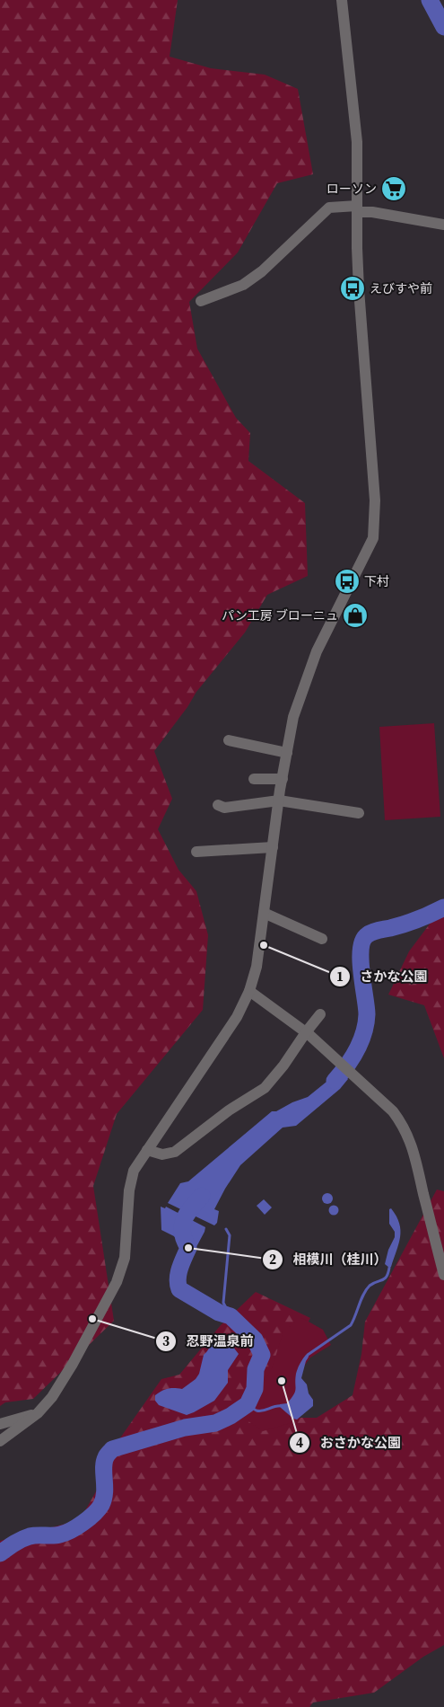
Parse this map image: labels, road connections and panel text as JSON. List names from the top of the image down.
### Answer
{
  "places": {
    "supermarket": ["ローソン"],
    "bus stop": ["えびすや前", "下村"],
    "shop": ["パン工房 ブローニュ"],
    "other": [
      "さかな公園",
      "相模川（桂川）",
      "忍野温泉前",
      "おさかな公園"
    ]
  }
}
